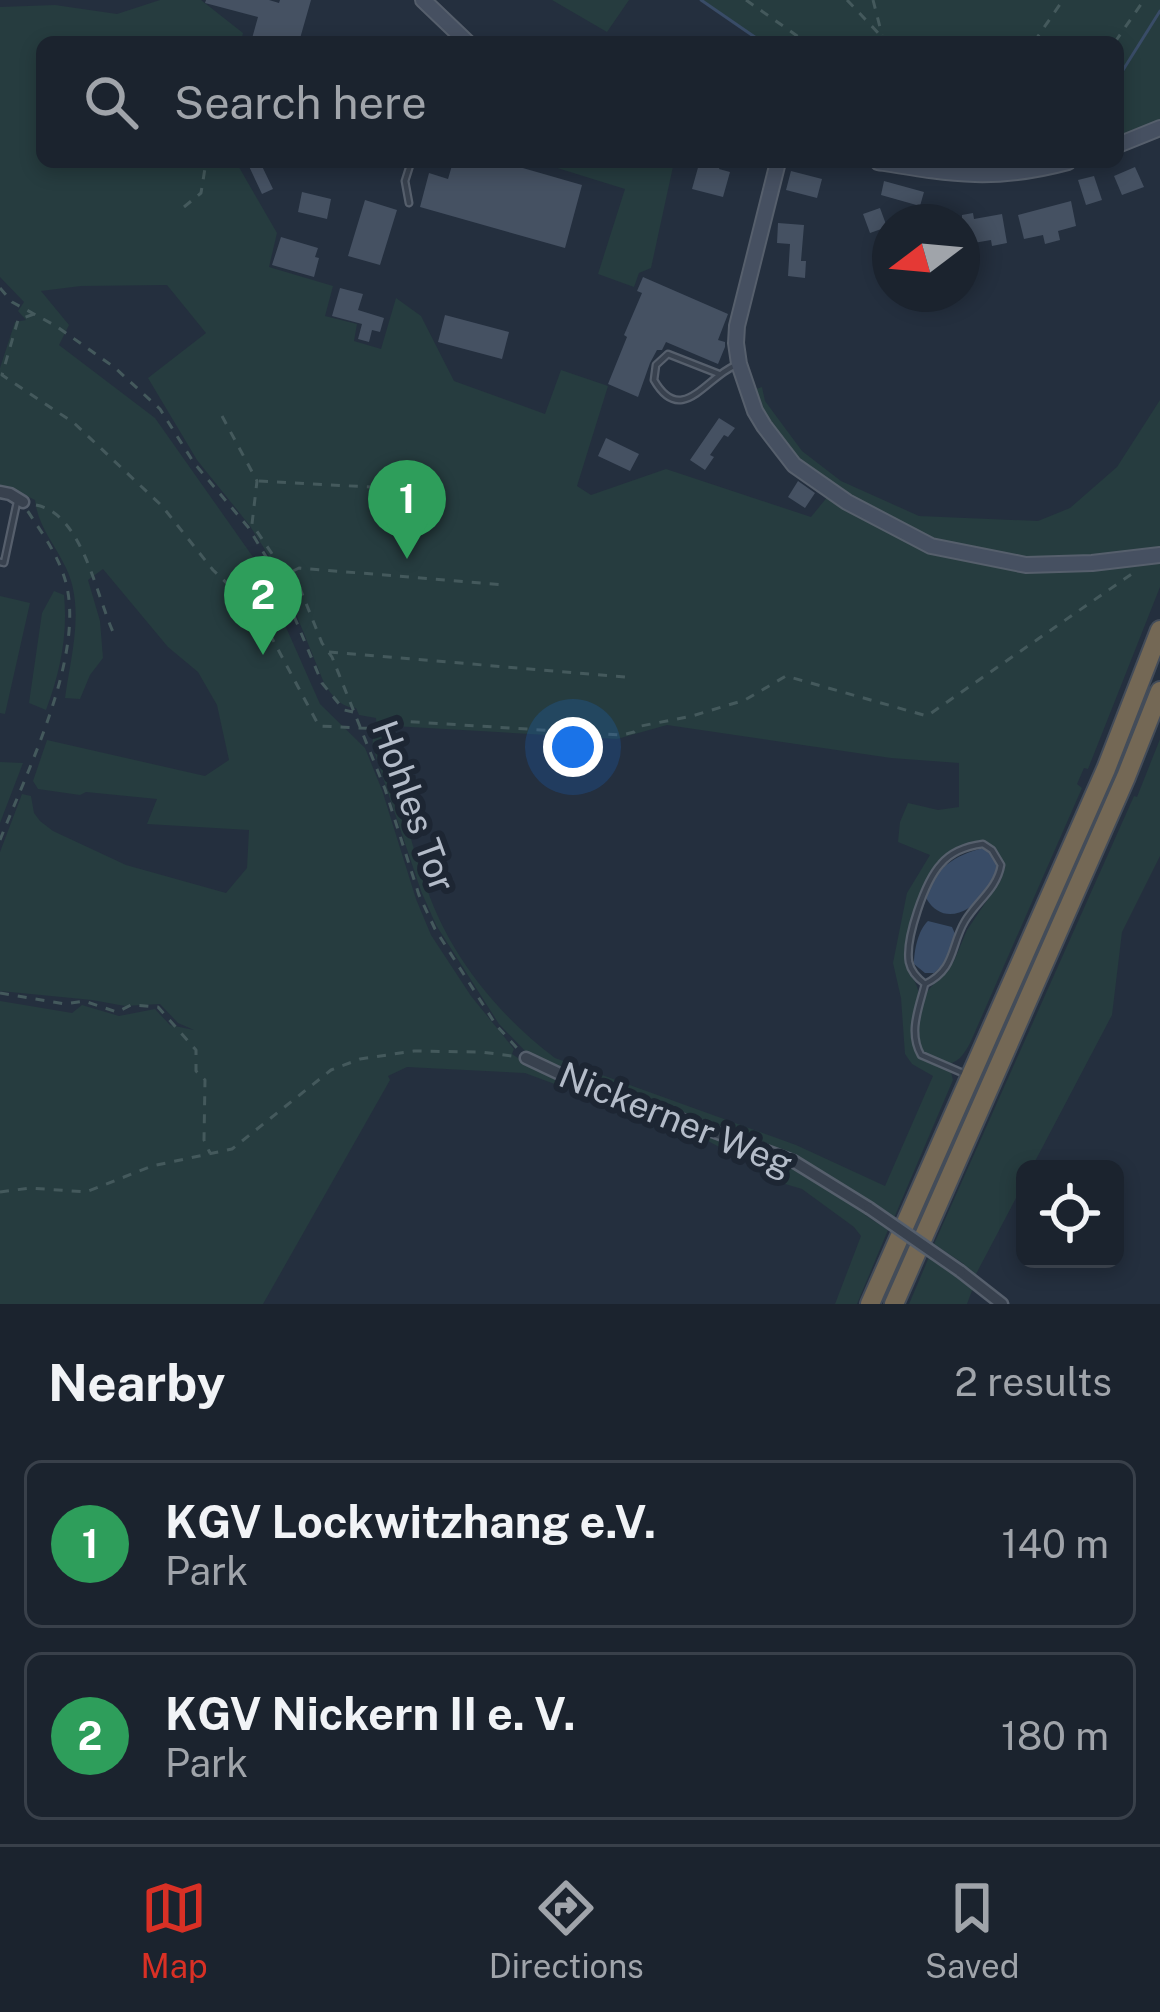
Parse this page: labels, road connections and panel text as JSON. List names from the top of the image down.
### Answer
{
  "streets": {
    "street": ["Nickerner Weg"],
    "path": ["Hohles Tor"]
  },
  "crossings": [
    ["Hohles Tor", "Nickerner Weg"]
  ],
  "north": "left",
  "page": {
    "search": "Search here",
    "pins": ["1", "2"],
    "heading": ["Nearby", "2 results"],
    "list": [
      {
        "mark": "1",
        "name": "KGV Lockwitzhang e.V.",
        "note": "Park",
        "value": "140 m"
      },
      {
        "mark": "2",
        "name": "KGV Nickern II e. V.",
        "note": "Park",
        "value": "180 m"
      }
    ],
    "nav": ["Map", "Directions", "Saved"]
  }
}
